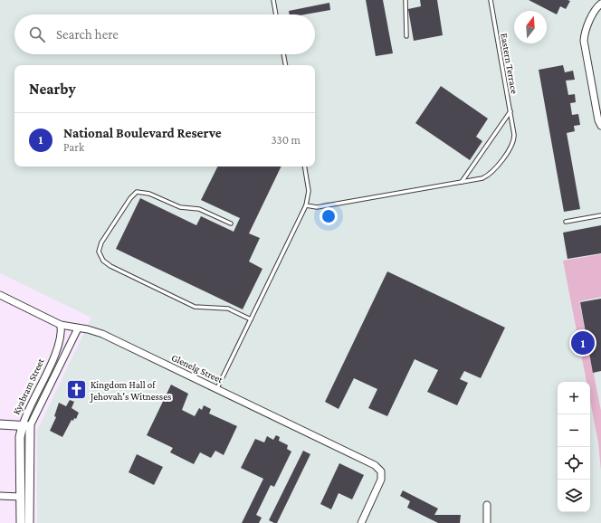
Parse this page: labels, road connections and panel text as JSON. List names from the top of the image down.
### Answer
{
  "streets": {
    "street": ["Glenelg Street", "Kyabram Street"],
    "lane": ["Eastern Terrace"]
  },
  "crossings": [
    ["Glenelg Street", "Kyabram Street"]
  ],
  "places": {
    "church": ["Kingdom Hall of Jehovah's Witnesses"]
  },
  "north": "top",
  "page": {
    "search": "Search here",
    "heading": "Nearby",
    "list": [
      {
        "mark": "1",
        "name": "National Boulevard Reserve",
        "note": "Park",
        "value": "330 m"
      }
    ],
    "pins": "1",
    "map_buttons": ["+", "−"]
  }
}
